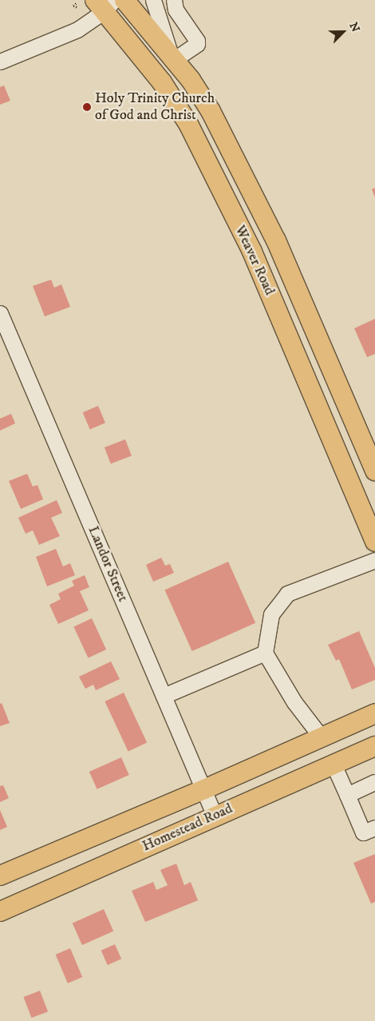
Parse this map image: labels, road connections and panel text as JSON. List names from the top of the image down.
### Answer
{
  "streets": {
    "main road": ["Weaver Road", "Homestead Road"],
    "street": ["Landor Street"]
  },
  "crossings": [
    ["Landor Street", "Homestead Road"]
  ],
  "places": ["Holy Trinity Church of God and Christ"],
  "north": "top right"
}
